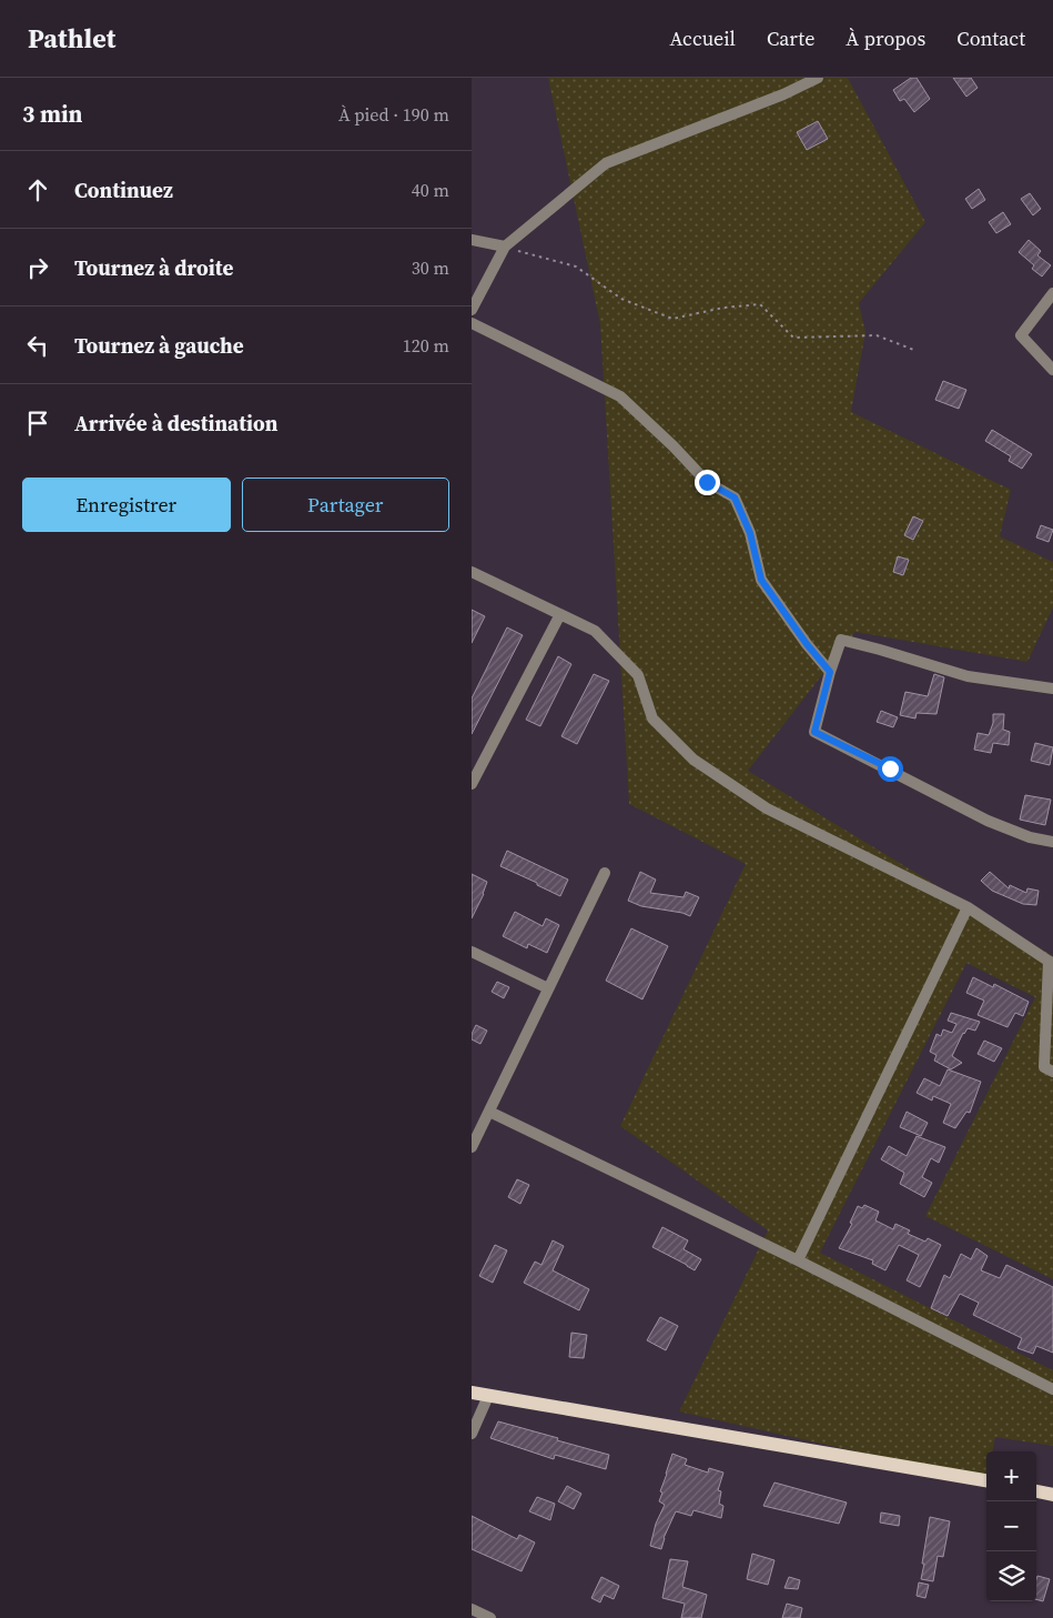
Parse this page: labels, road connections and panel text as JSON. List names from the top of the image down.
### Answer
{
  "page": {
    "header": "Pathlet",
    "nav": [
      "Accueil",
      "Carte",
      "À propos",
      "Contact"
    ],
    "heading": ["3 min", "À pied · 190 m"],
    "list": [
      ["Continuez", "40 m"],
      ["Tournez à droite", "30 m"],
      ["Tournez à gauche", "120 m"],
      "Arrivée à destination"
    ],
    "buttons": ["Enregistrer", "Partager"],
    "map_buttons": ["+", "−"]
  }
}
